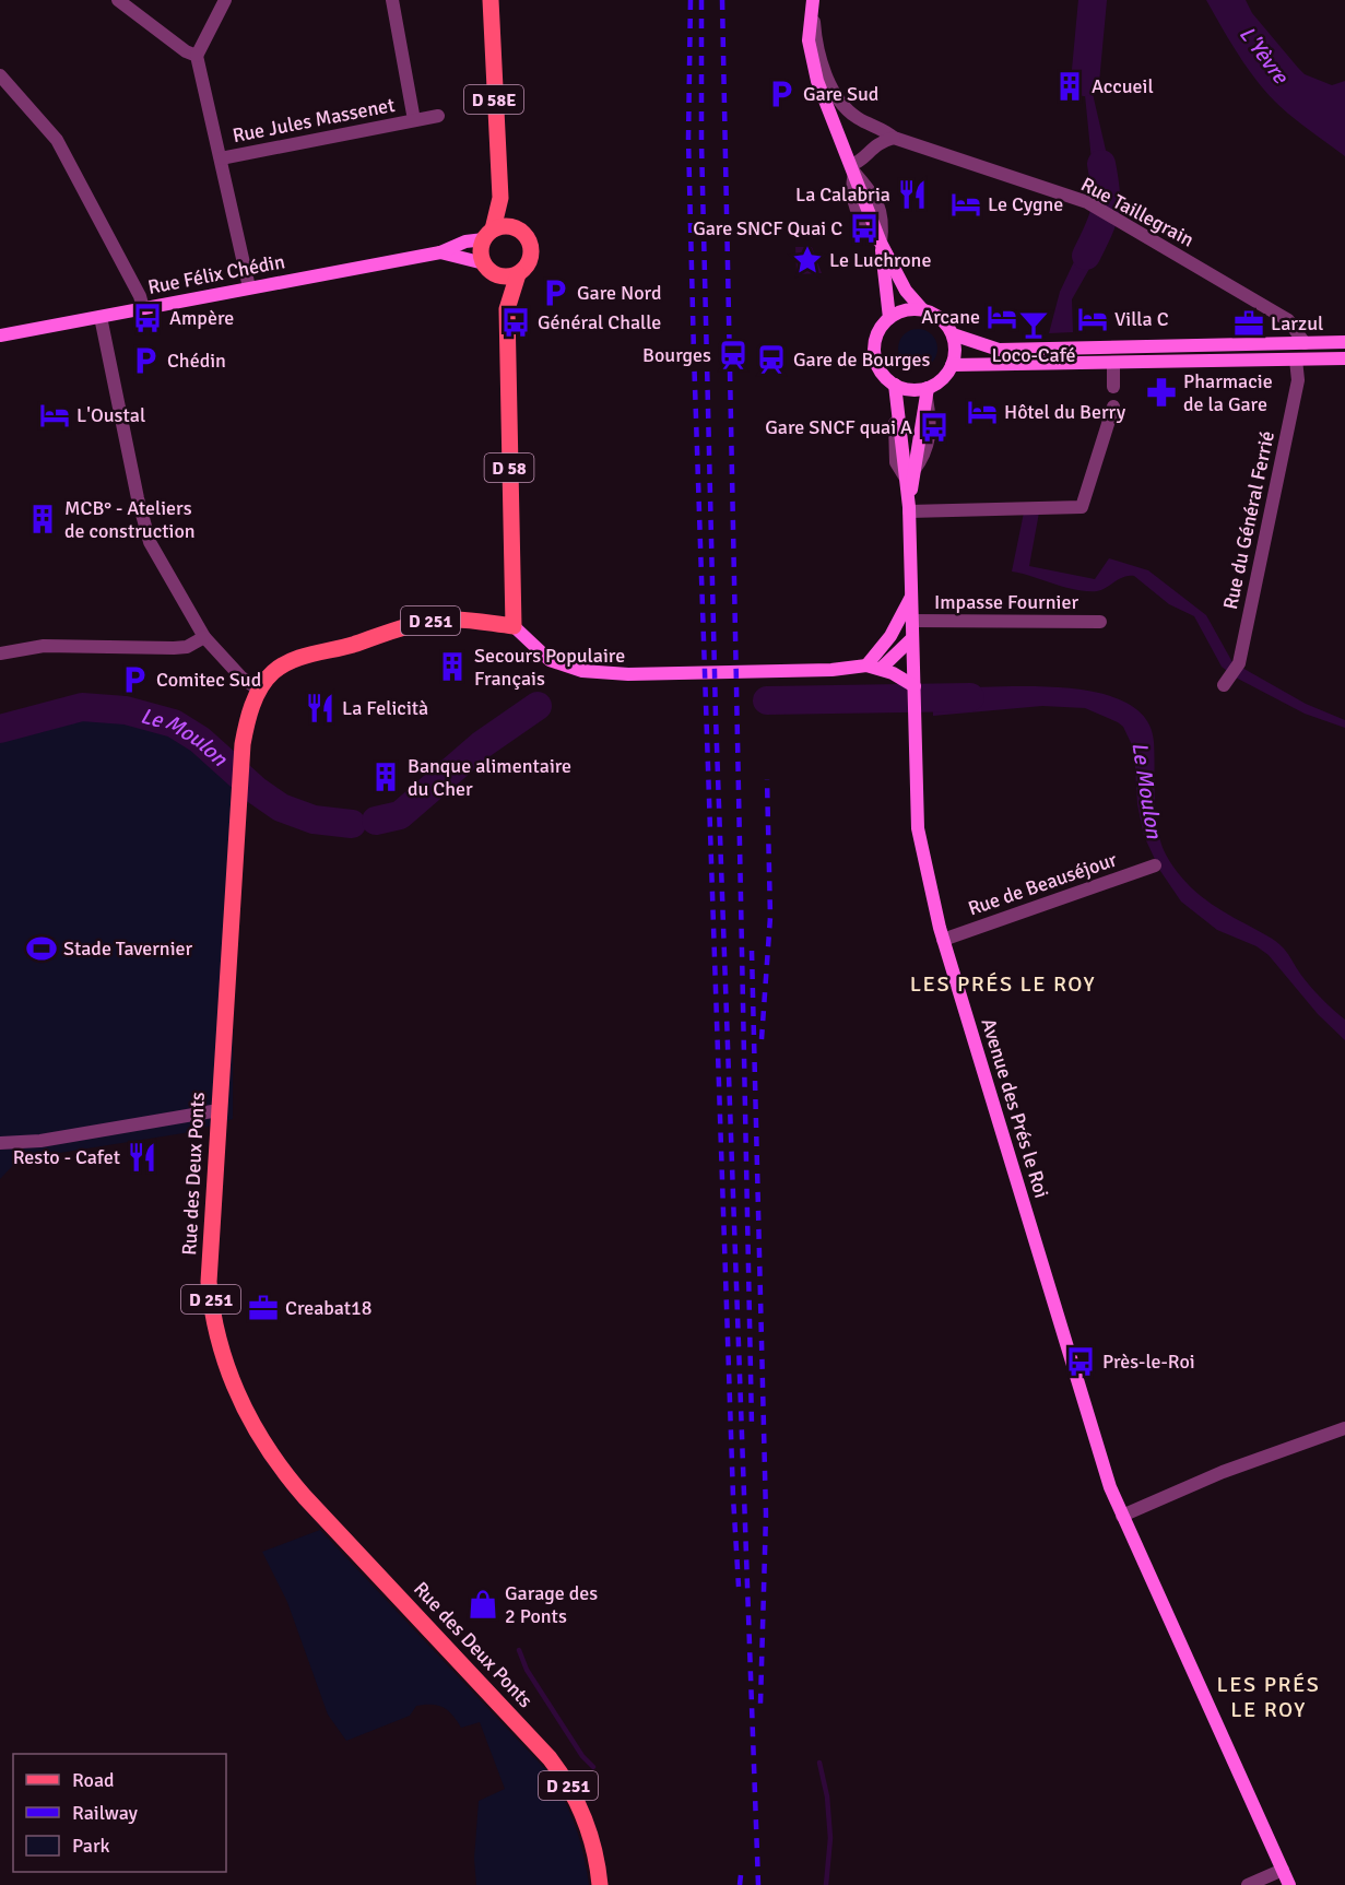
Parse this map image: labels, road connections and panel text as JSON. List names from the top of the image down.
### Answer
{
  "streets": {
    "main road": [
      "D 58E",
      "Rue Félix Chédin",
      "D 58",
      "D 251",
      "Avenue des Prés le Roi",
      "Rue des Deux Ponts"
    ],
    "street": [
      "Rue Jules Massenet",
      "Rue Taillegrain",
      "Rue du Général Ferrié",
      "Impasse Fournier",
      "Rue de Beauséjour"
    ]
  },
  "crossings": [
    ["D 58E", "Rue Félix Chédin"],
    ["D 58E", "D 58"],
    ["Rue Félix Chédin", "D 58"],
    ["D 58", "D 251"],
    ["Impasse Fournier", "Avenue des Prés le Roi"],
    ["D 251", "Rue des Deux Ponts"],
    ["Rue de Beauséjour", "Avenue des Prés le Roi"]
  ],
  "districts": ["LES PRÉS LE ROY", "LES PRÉS LE ROY"],
  "water": ["L'Yèvre", "Le Moulon"],
  "places": {
    "building": [
      "Accueil",
      "MCB° - Ateliers de construction",
      "Secours Populaire Français",
      "Banque alimentaire du Cher"
    ],
    "parking": [
      "Gare Sud",
      "Gare Nord",
      "Chédin",
      "Comitec Sud"
    ],
    "restaurant": ["La Calabria", "La Felicità", "Resto - Cafet"],
    "hotel": [
      "Le Cygne",
      "Arcane",
      "Villa C",
      "Hôtel du Berry",
      "L'Oustal"
    ],
    "bus stop": [
      "Gare SNCF Quai C",
      "Ampère",
      "Général Challe",
      "Gare SNCF quai A",
      "Près-le-Roi"
    ],
    "place": ["Le Luchrone"],
    "office": ["Larzul", "Creabat18"],
    "bar": ["Loco-Café"],
    "station": ["Bourges", "Gare de Bourges"],
    "pharmacy": ["Pharmacie de la Gare"],
    "sports": ["Stade Tavernier"],
    "shop": ["Garage des 2 Ponts"]
  },
  "legend": ["Road", "Railway", "Park"]
}
